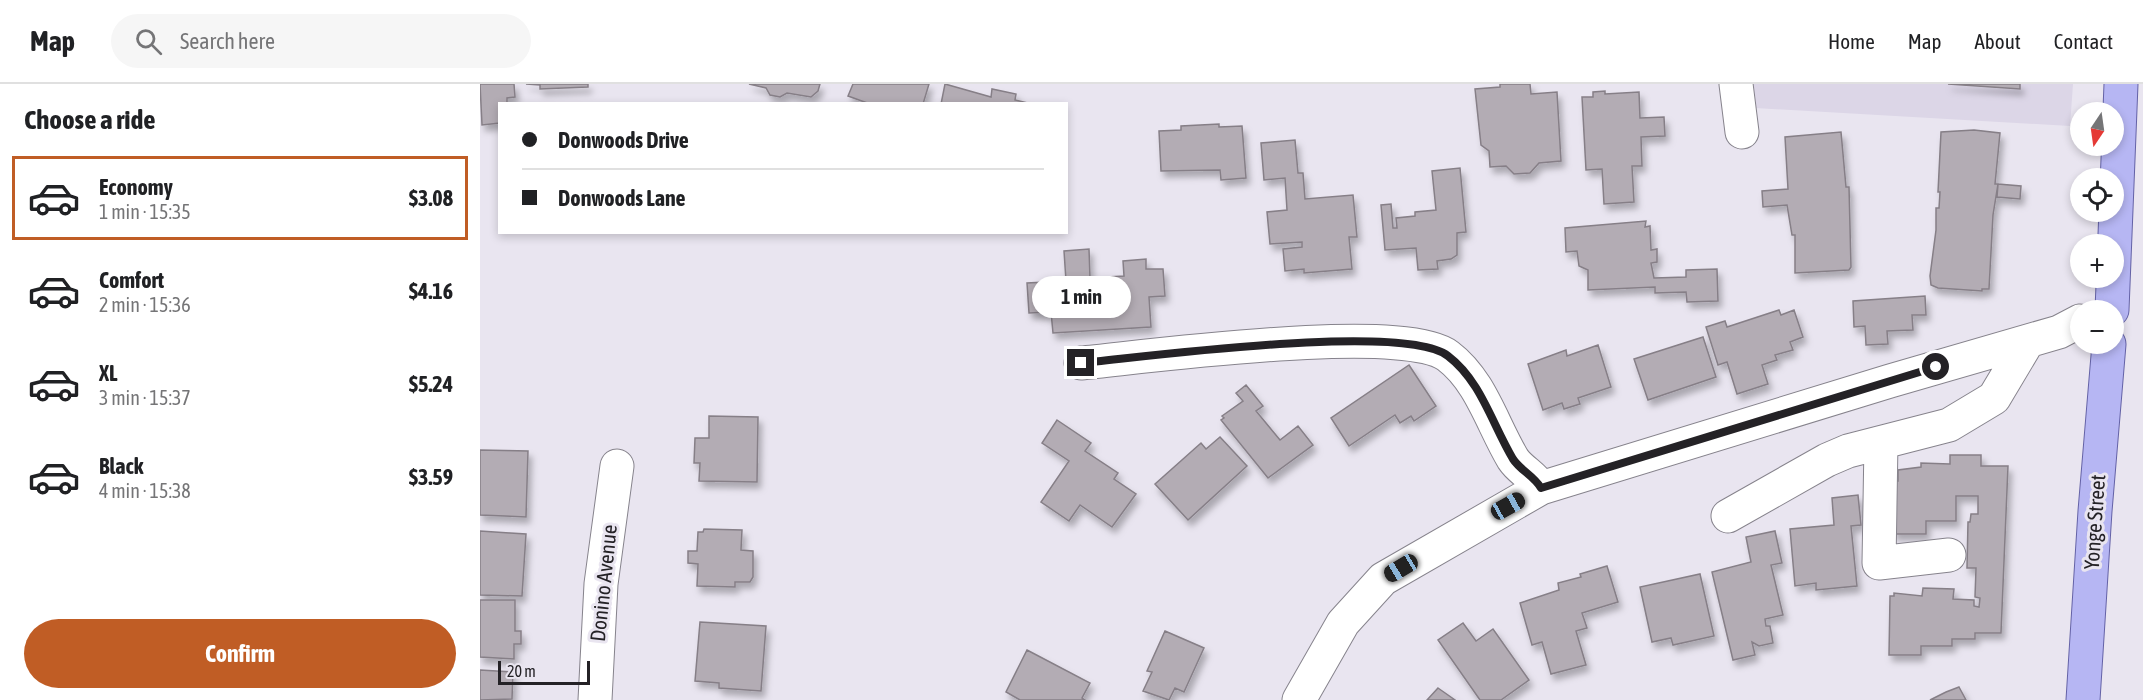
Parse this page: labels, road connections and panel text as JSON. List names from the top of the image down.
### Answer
{
  "streets": {
    "main road": ["Yonge Street"],
    "street": ["Donino Avenue"]
  },
  "scale_bar": "20 m",
  "north": "bottom",
  "page": {
    "header": "Map",
    "search": "Search here",
    "nav": [
      "Home",
      "Map",
      "About",
      "Contact"
    ],
    "heading": "Choose a ride",
    "map_buttons": ["+", "−"],
    "banner": ["Donwoods Drive", "Donwoods Lane"],
    "list": [
      {
        "name": "Economy",
        "note": "1 min · 15:35",
        "value": "$3.08"
      },
      {
        "name": "Comfort",
        "note": "2 min · 15:36",
        "value": "$4.16"
      },
      {
        "name": "XL",
        "note": "3 min · 15:37",
        "value": "$5.24"
      },
      {
        "name": "Black",
        "note": "4 min · 15:38",
        "value": "$3.59"
      }
    ],
    "bubble": "1 min",
    "buttons": "Confirm",
    "scale": "20 m"
  }
}
